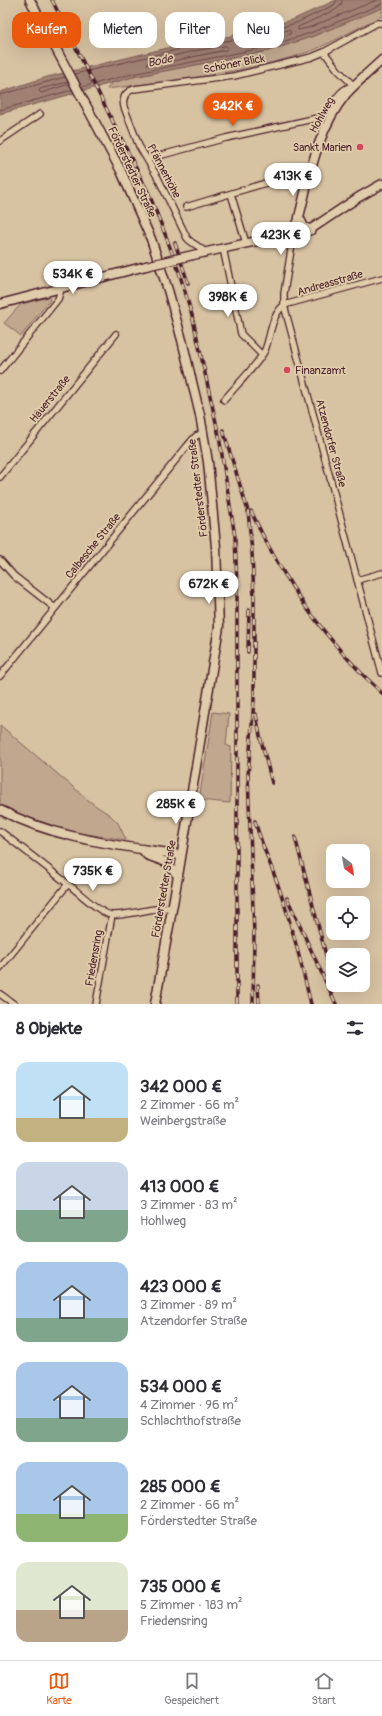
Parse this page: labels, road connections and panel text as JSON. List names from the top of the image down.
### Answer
{
  "streets": {
    "main road": ["Hohlweg", "Förderstedter Straße"],
    "street": [
      "Schöner Blick",
      "Pfännerhöhe",
      "Andreasstraße",
      "Häuerstraße",
      "Atzendorfer Straße",
      "Calbesche Straße",
      "Friedensring"
    ]
  },
  "crossings": [
    ["Schöner Blick", "Pfännerhöhe"],
    ["Hohlweg", "Atzendorfer Straße"],
    ["Förderstedter Straße", "Calbesche Straße"],
    ["Andreasstraße", "Atzendorfer Straße"]
  ],
  "water": ["Bode"],
  "places": ["Sankt Marien", "Finanzamt"],
  "north": "bottom right",
  "page": {
    "chip": [
      "Kaufen",
      "Mieten",
      "Filter",
      "Neu"
    ],
    "price": [
      "342K €",
      "413K €",
      "423K €",
      "534K €",
      "398K €",
      "672K €",
      "285K €",
      "735K €"
    ],
    "heading": "8 Objekte",
    "list": [
      {
        "name": "342 000 €",
        "note": "2 Zimmer · 66 m² · Weinbergstraße"
      },
      {
        "name": "413 000 €",
        "note": "3 Zimmer · 83 m² · Hohlweg"
      },
      {
        "name": "423 000 €",
        "note": "3 Zimmer · 89 m² · Atzendorfer Straße"
      },
      {
        "name": "534 000 €",
        "note": "4 Zimmer · 96 m² · Schlachthofstraße"
      },
      {
        "name": "285 000 €",
        "note": "2 Zimmer · 66 m² · Förderstedter Straße"
      },
      {
        "name": "735 000 €",
        "note": "5 Zimmer · 183 m² · Friedensring"
      }
    ],
    "tabs": ["Karte", "Gespeichert", "Start"]
  }
}
